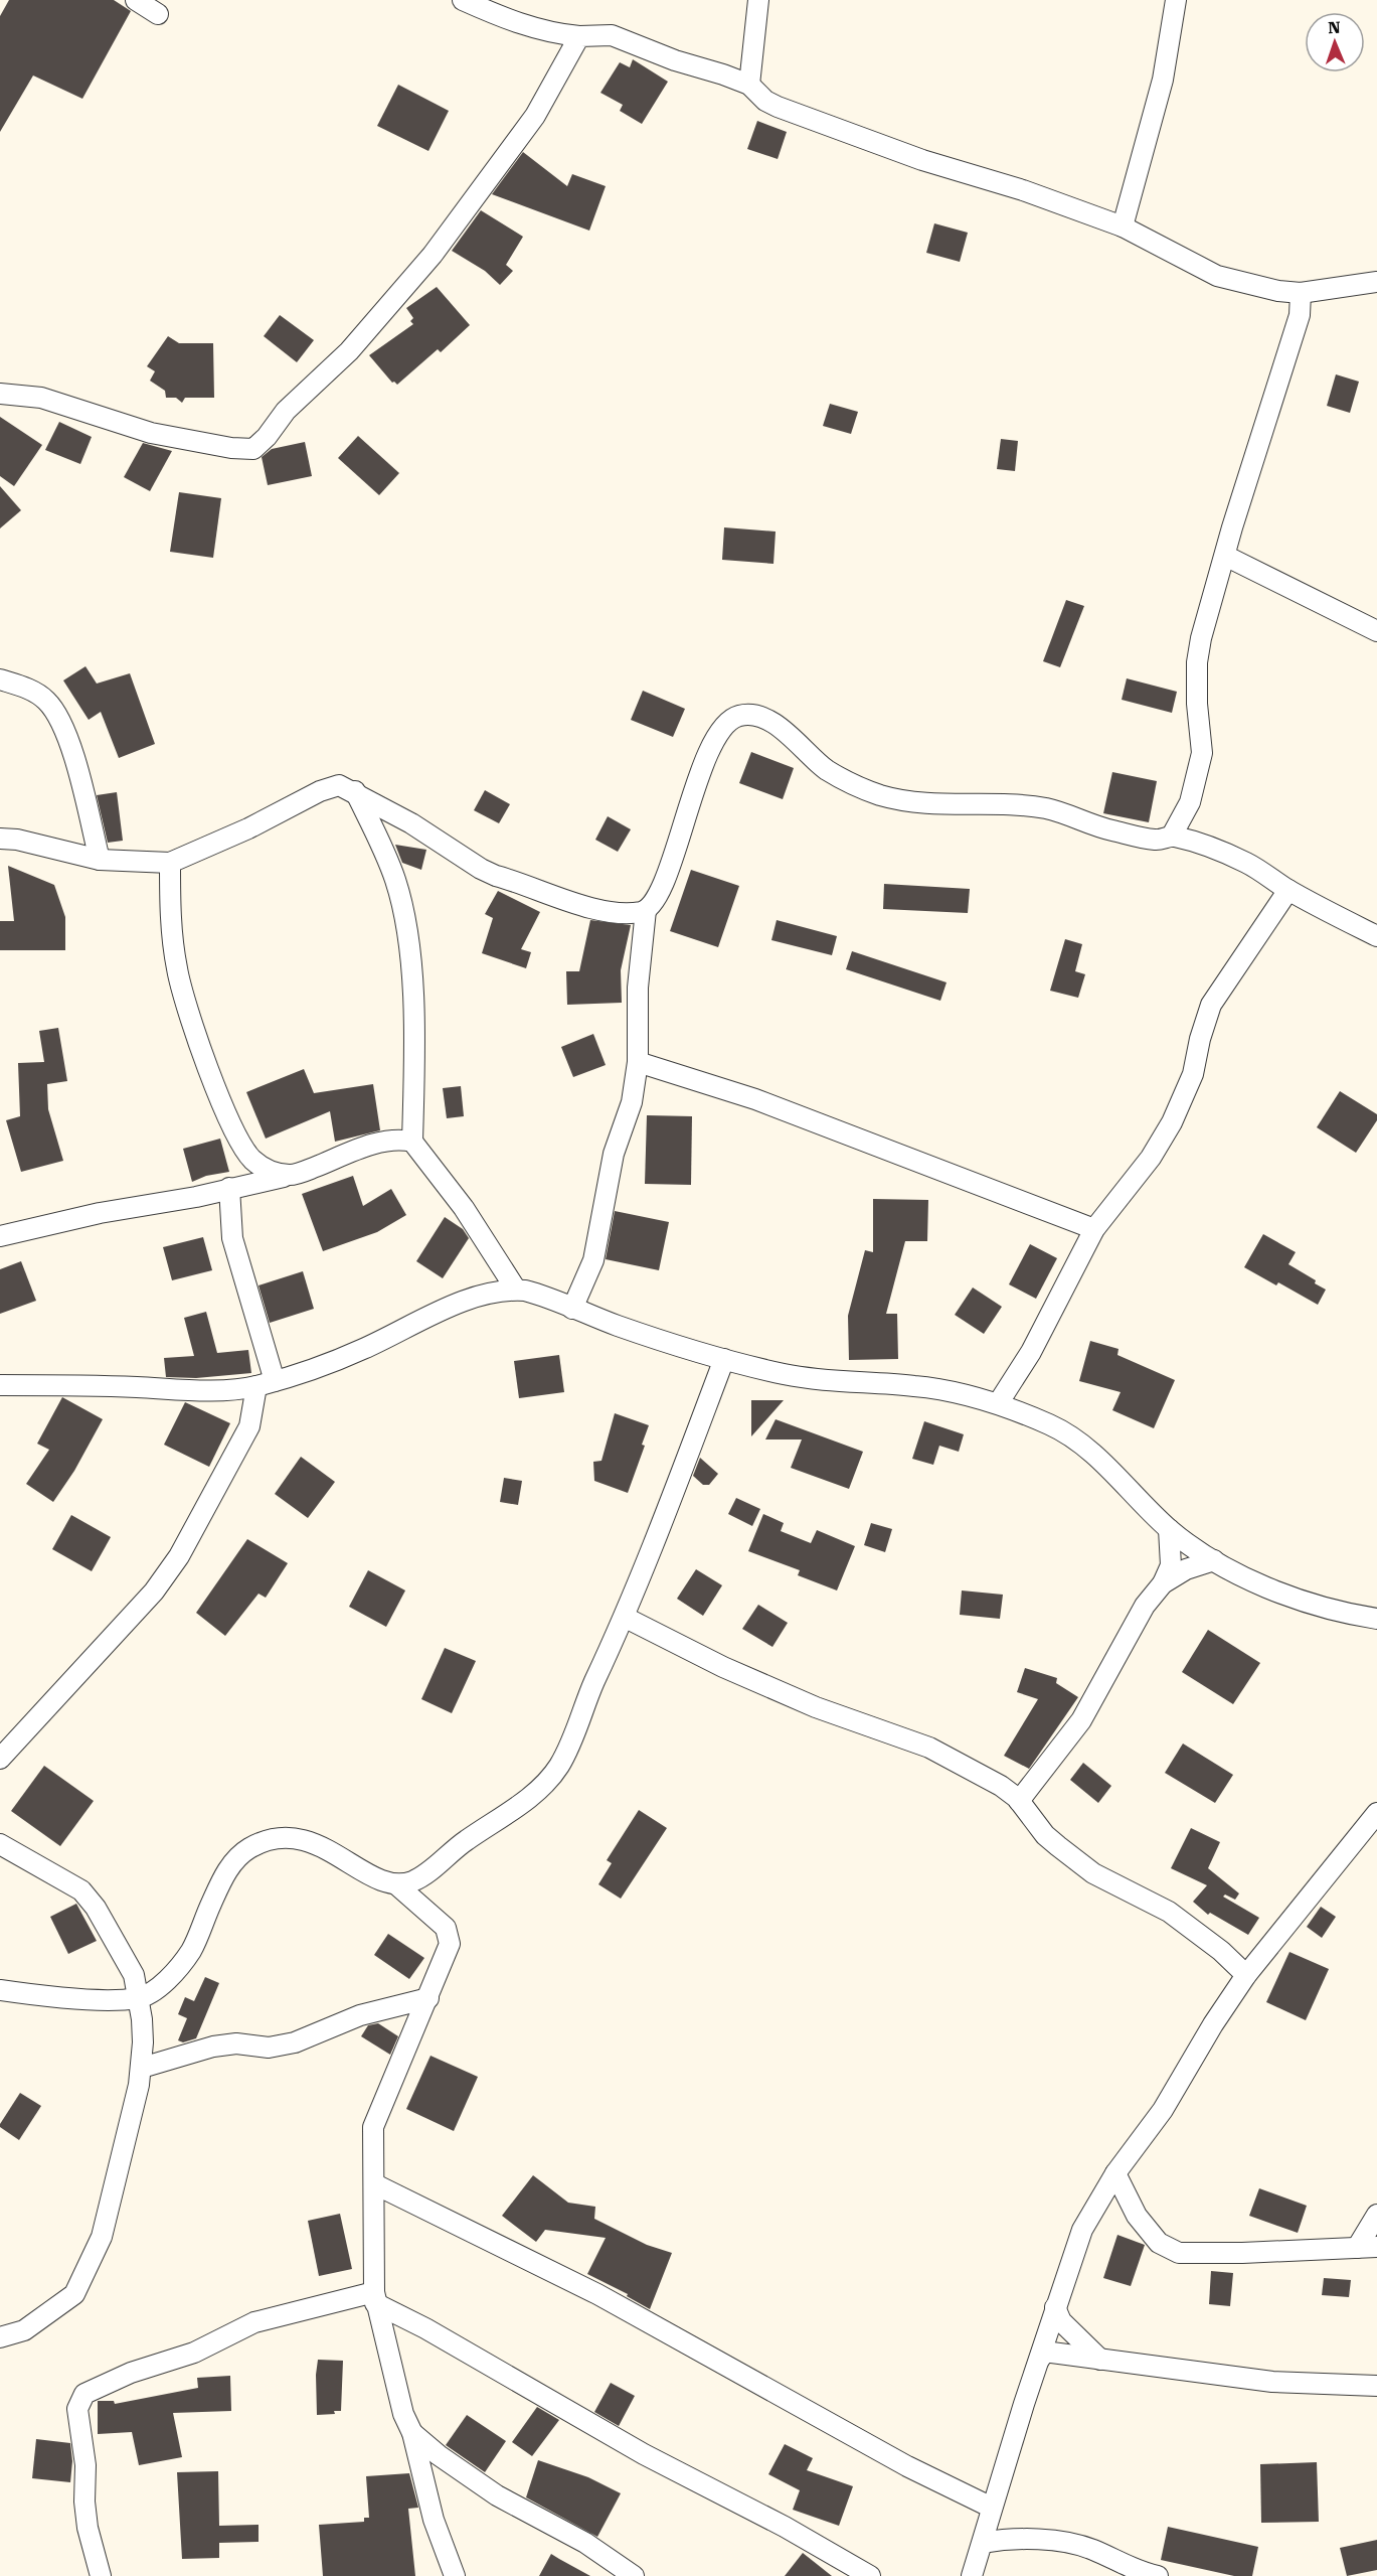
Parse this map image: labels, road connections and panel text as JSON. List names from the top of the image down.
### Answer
{
  "north": "top"
}
